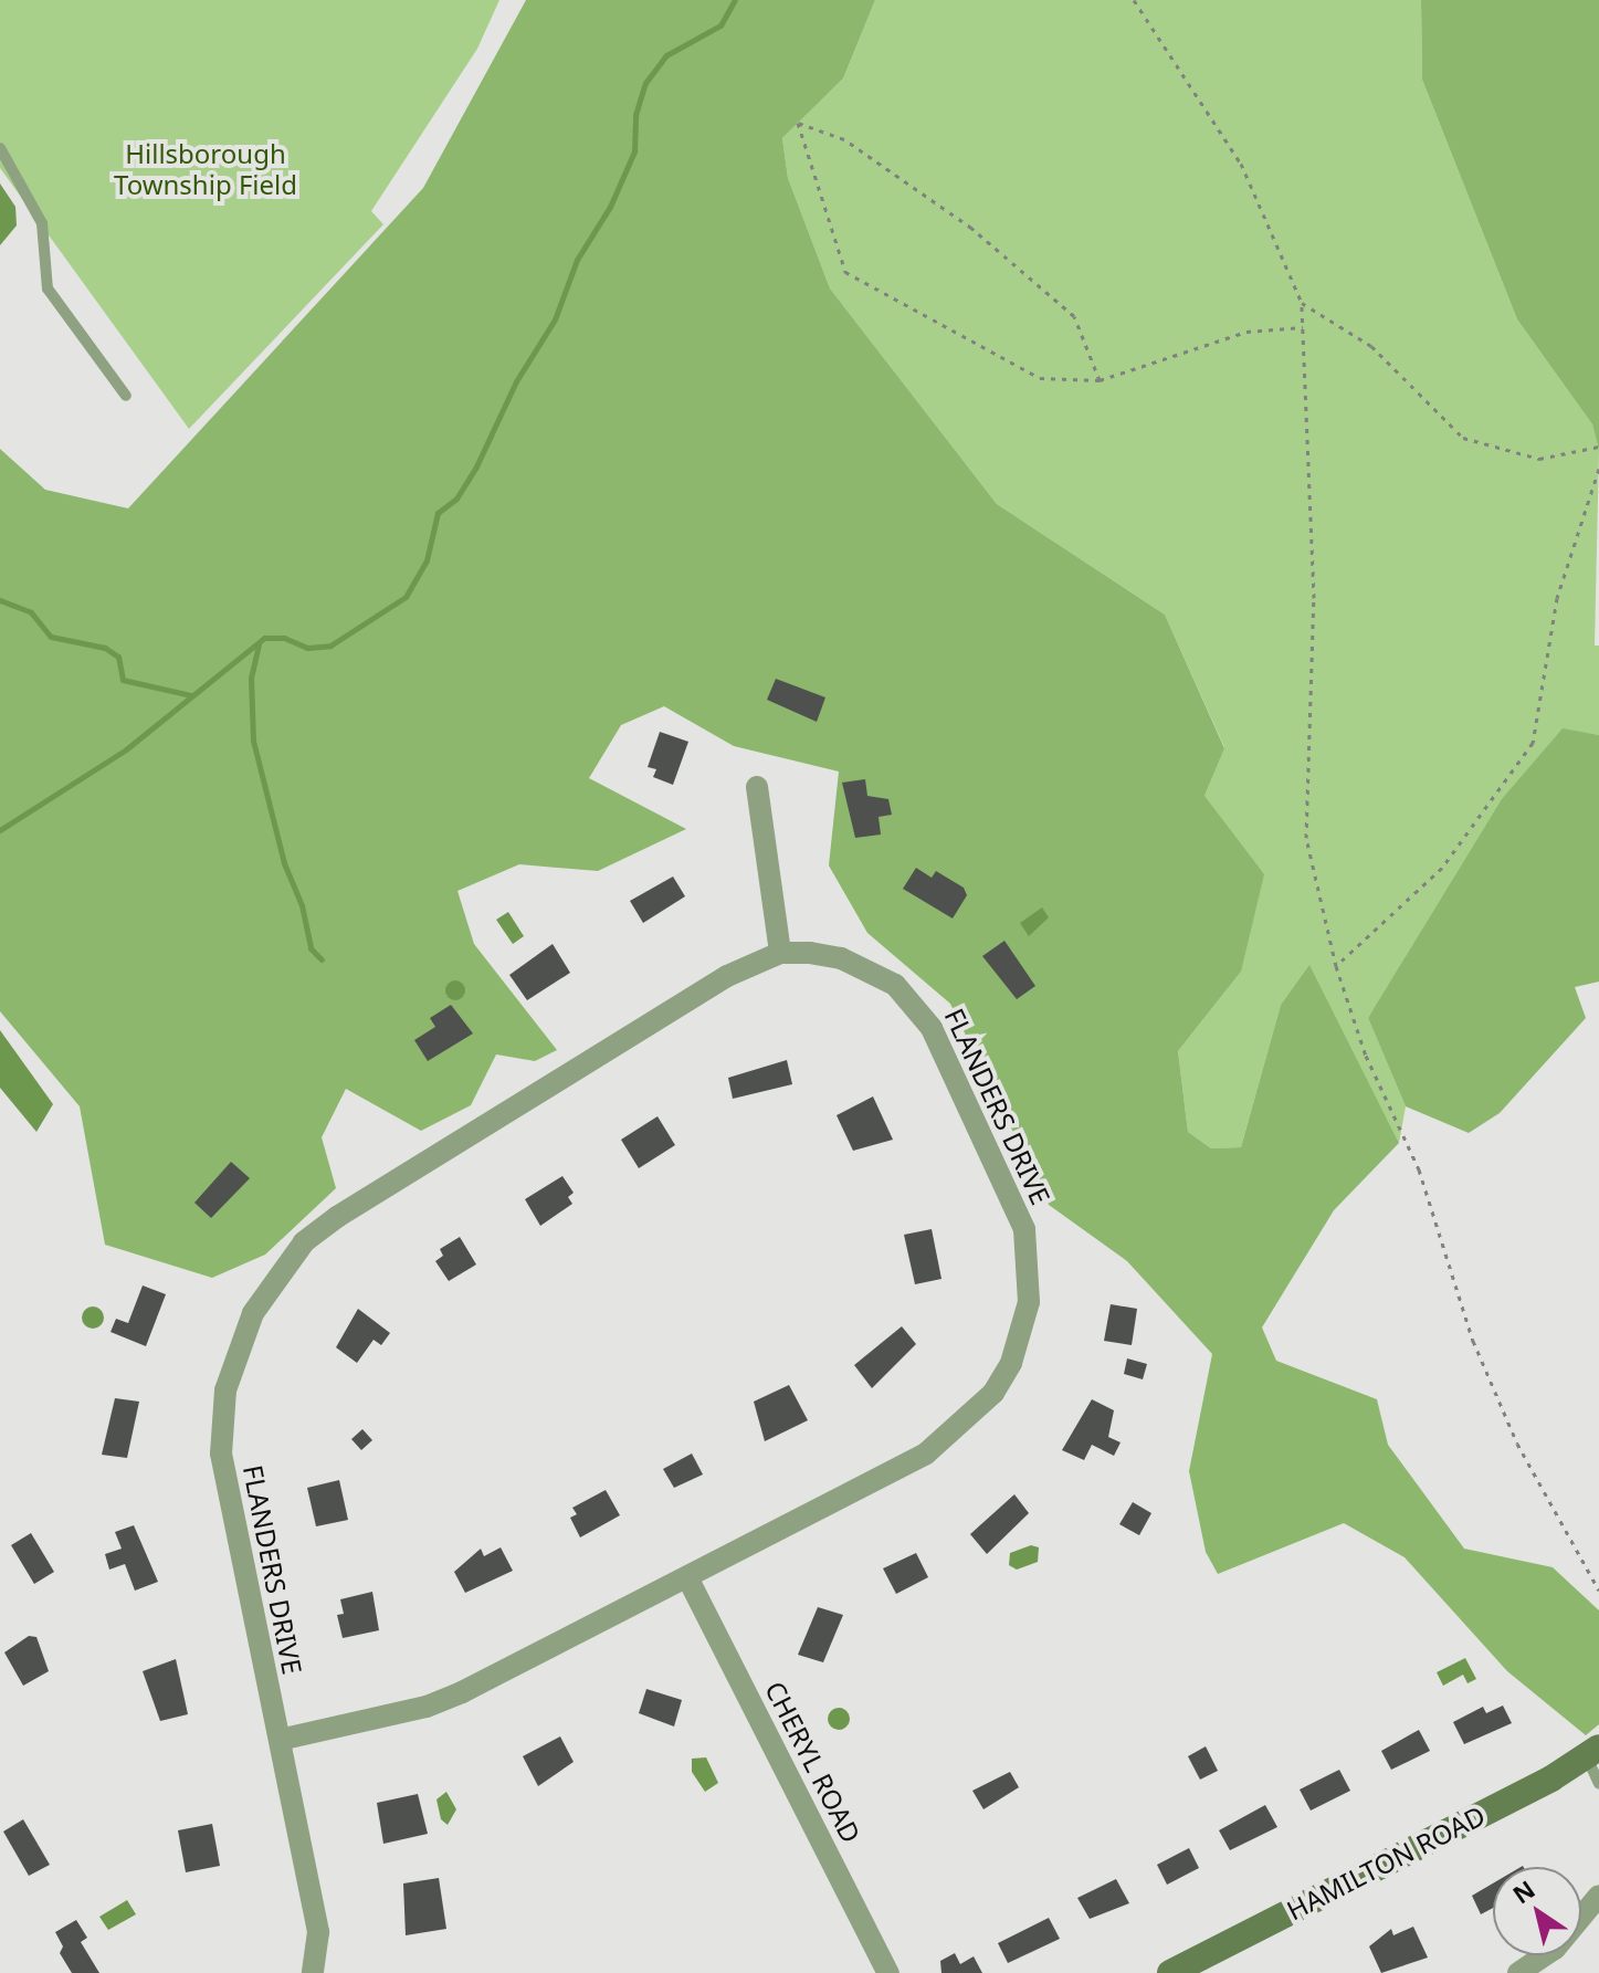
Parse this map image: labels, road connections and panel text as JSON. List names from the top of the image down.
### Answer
{
  "streets": {
    "street": ["FLANDERS DRIVE", "CHERYL ROAD", "HAMILTON ROAD"]
  },
  "crossings": [
    ["FLANDERS DRIVE", "CHERYL ROAD"]
  ],
  "parks": ["Hillsborough Township Field"],
  "north": "top left"
}
